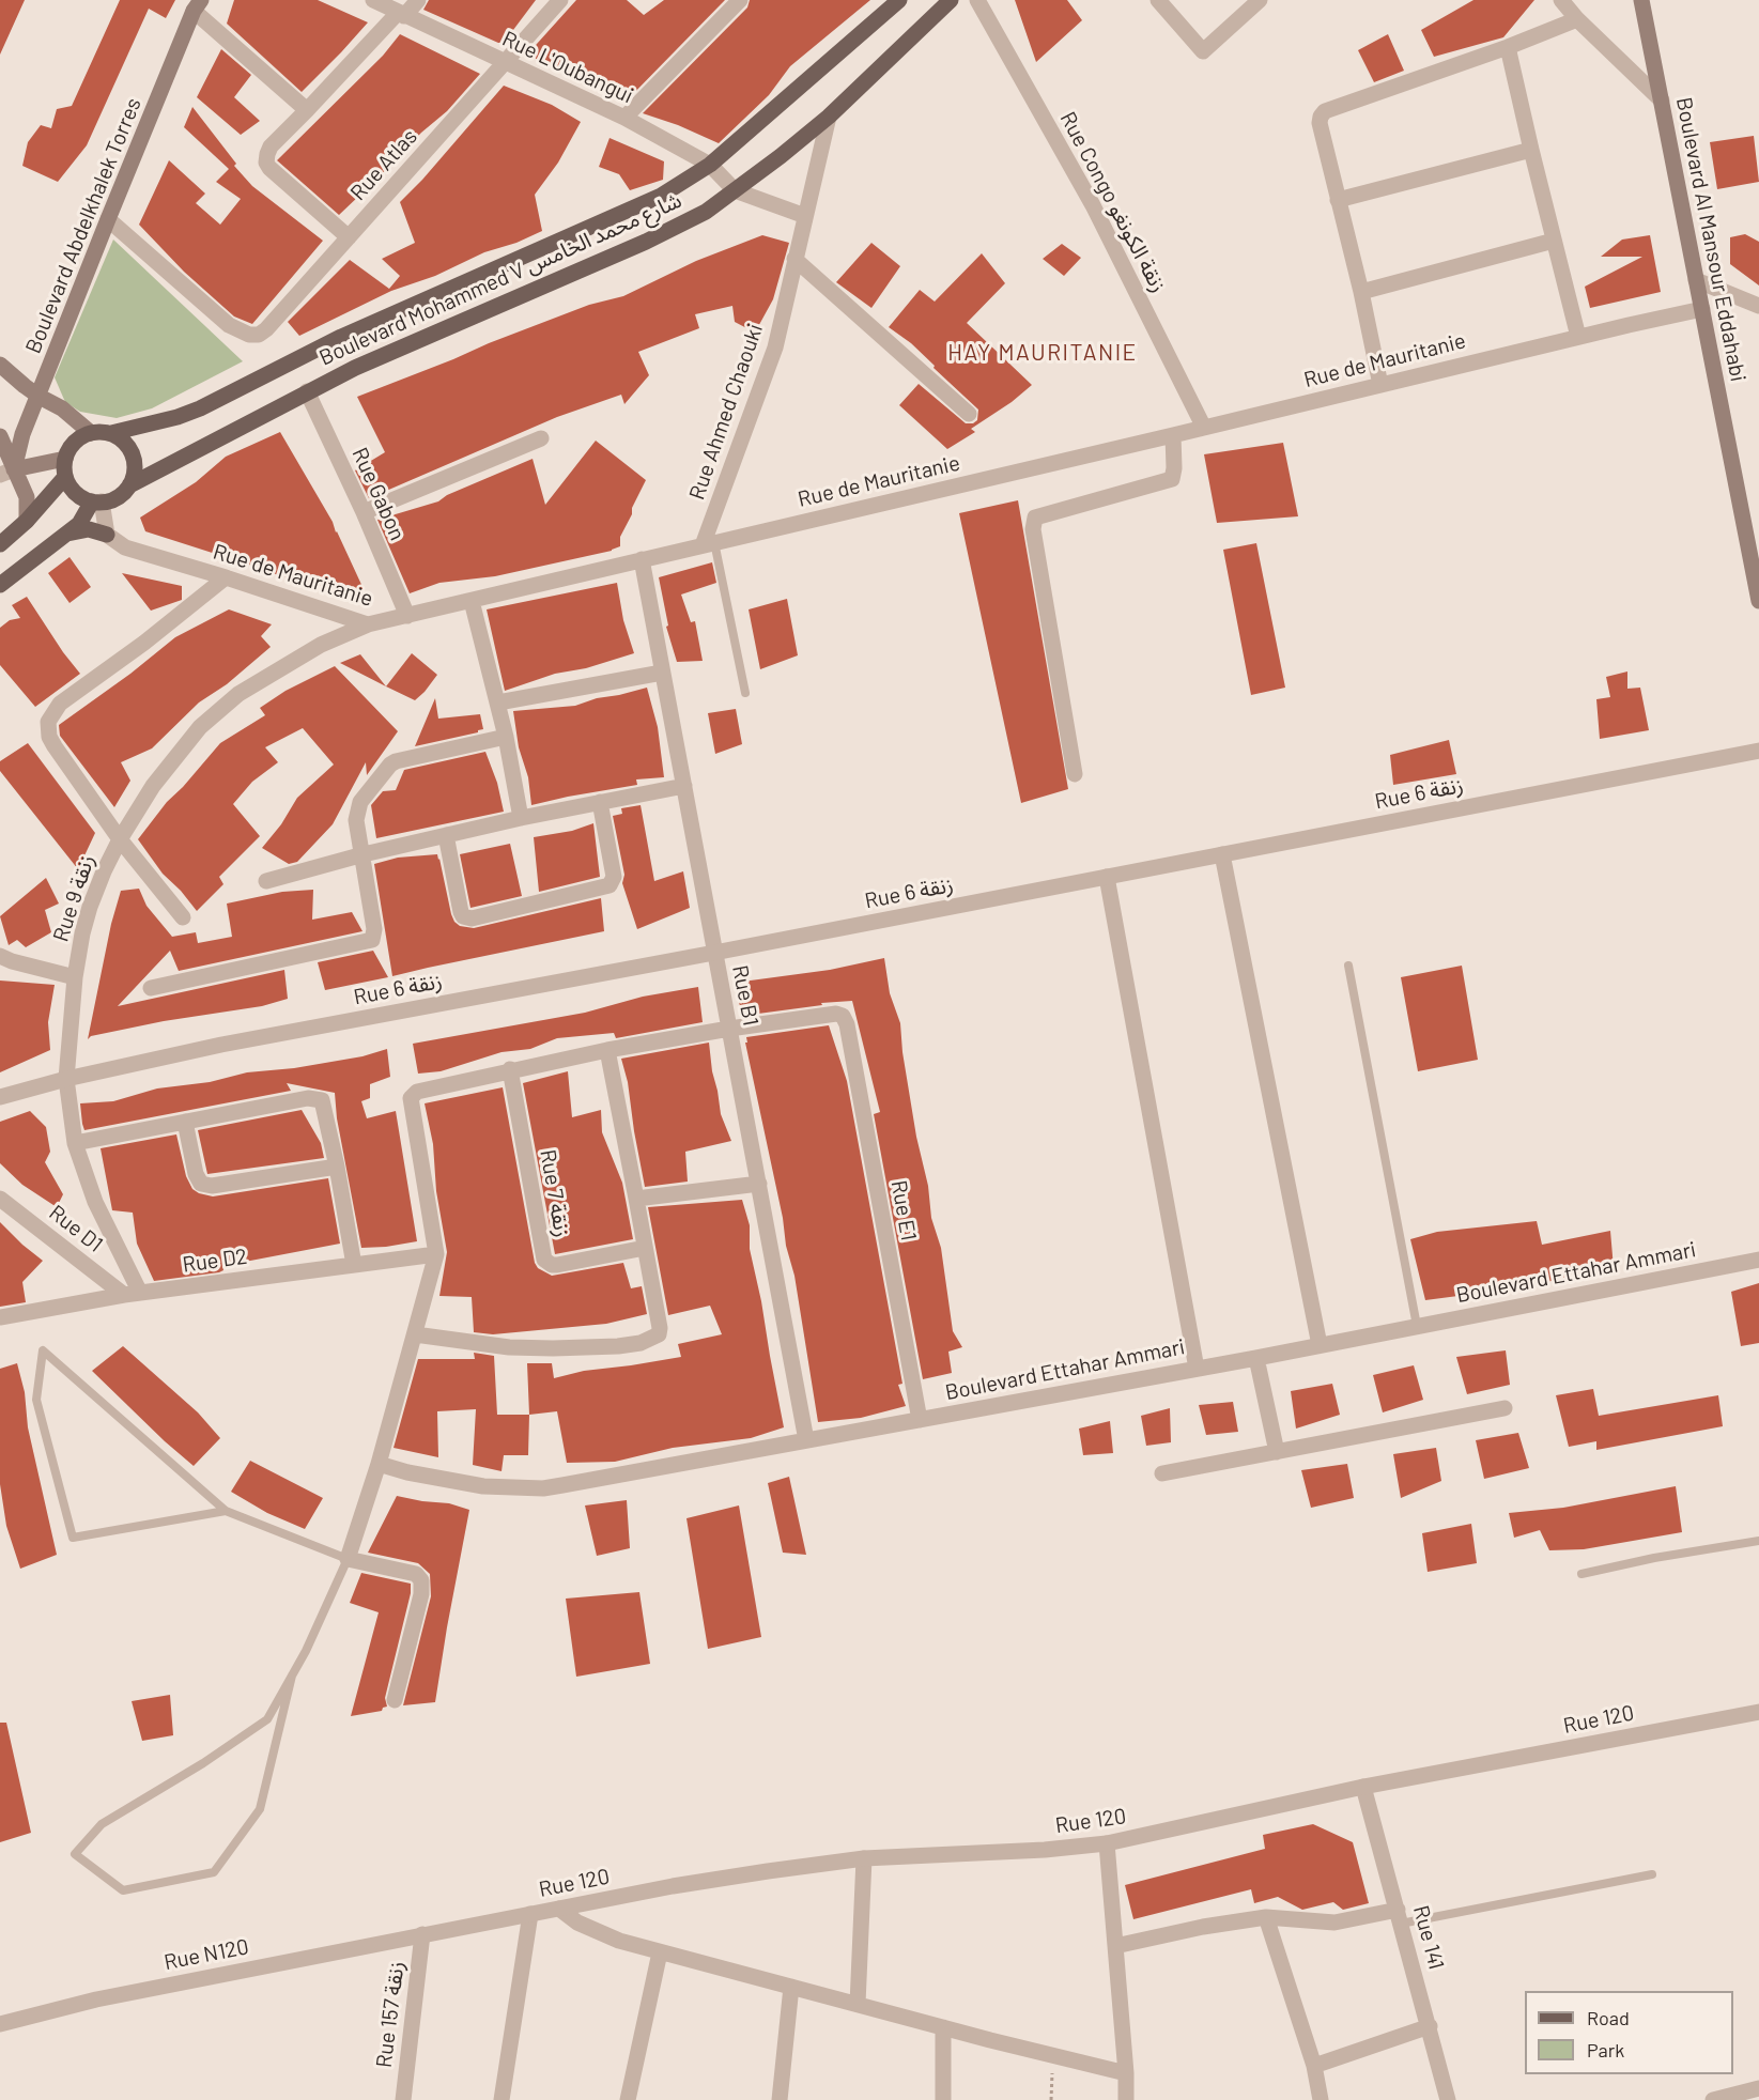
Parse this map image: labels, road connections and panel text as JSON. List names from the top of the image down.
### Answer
{
  "streets": {
    "main road": ["Boulevard Abdelkhalek Torres", "Boulevard Al Mansour Eddahabi", "Boulevard Mohammed V شارع محمد الخامس"],
    "street": [
      "Rue L'Oubangui",
      "Rue Atlas",
      "Rue Congo زنقة الكونغو",
      "Rue de Mauritanie",
      "Rue Ahmed Chaouki",
      "Rue Gabon",
      "Rue 6 زنقة",
      "Rue 9 زنقة",
      "Rue B1",
      "Rue 7 زنقة",
      "Rue E1",
      "Rue D1",
      "Rue D2",
      "Boulevard Ettahar Ammari",
      "Rue 120",
      "Rue 141",
      "Rue N120",
      "Rue 157 زنقة"
    ]
  },
  "crossings": [
    ["Rue L'Oubangui", "Rue Atlas"],
    ["Rue L'Oubangui", "Boulevard Mohammed V شارع محمد الخامس"],
    ["Rue Atlas", "Boulevard Abdelkhalek Torres"],
    ["Rue Congo زنقة الكونغو", "Rue de Mauritanie"],
    ["Boulevard Al Mansour Eddahabi", "Rue de Mauritanie"],
    ["Boulevard Mohammed V شارع محمد الخامس", "Rue Ahmed Chaouki"],
    ["Boulevard Mohammed V شارع محمد الخامس", "Rue Gabon"],
    ["Rue de Mauritanie", "Rue Ahmed Chaouki"],
    ["Rue de Mauritanie", "Rue Gabon"],
    ["Rue de Mauritanie", "Rue 9 زنقة"],
    ["Rue de Mauritanie", "Rue B1"],
    ["Rue 6 زنقة", "Rue 9 زنقة"],
    ["Rue 6 زنقة", "Rue B1"],
    ["Rue 9 زنقة", "Rue D2"],
    ["Rue B1", "Rue E1"],
    ["Rue B1", "Boulevard Ettahar Ammari"],
    ["Rue E1", "Boulevard Ettahar Ammari"],
    ["Rue D1", "Rue D2"],
    ["Rue 120", "Rue 141"],
    ["Rue 120", "Rue N120"],
    ["Rue 120", "Rue 157 زنقة"],
    ["Rue N120", "Rue 157 زنقة"]
  ],
  "districts": ["HAY MAURITANIE"],
  "legend": ["Road", "Park"]
}
